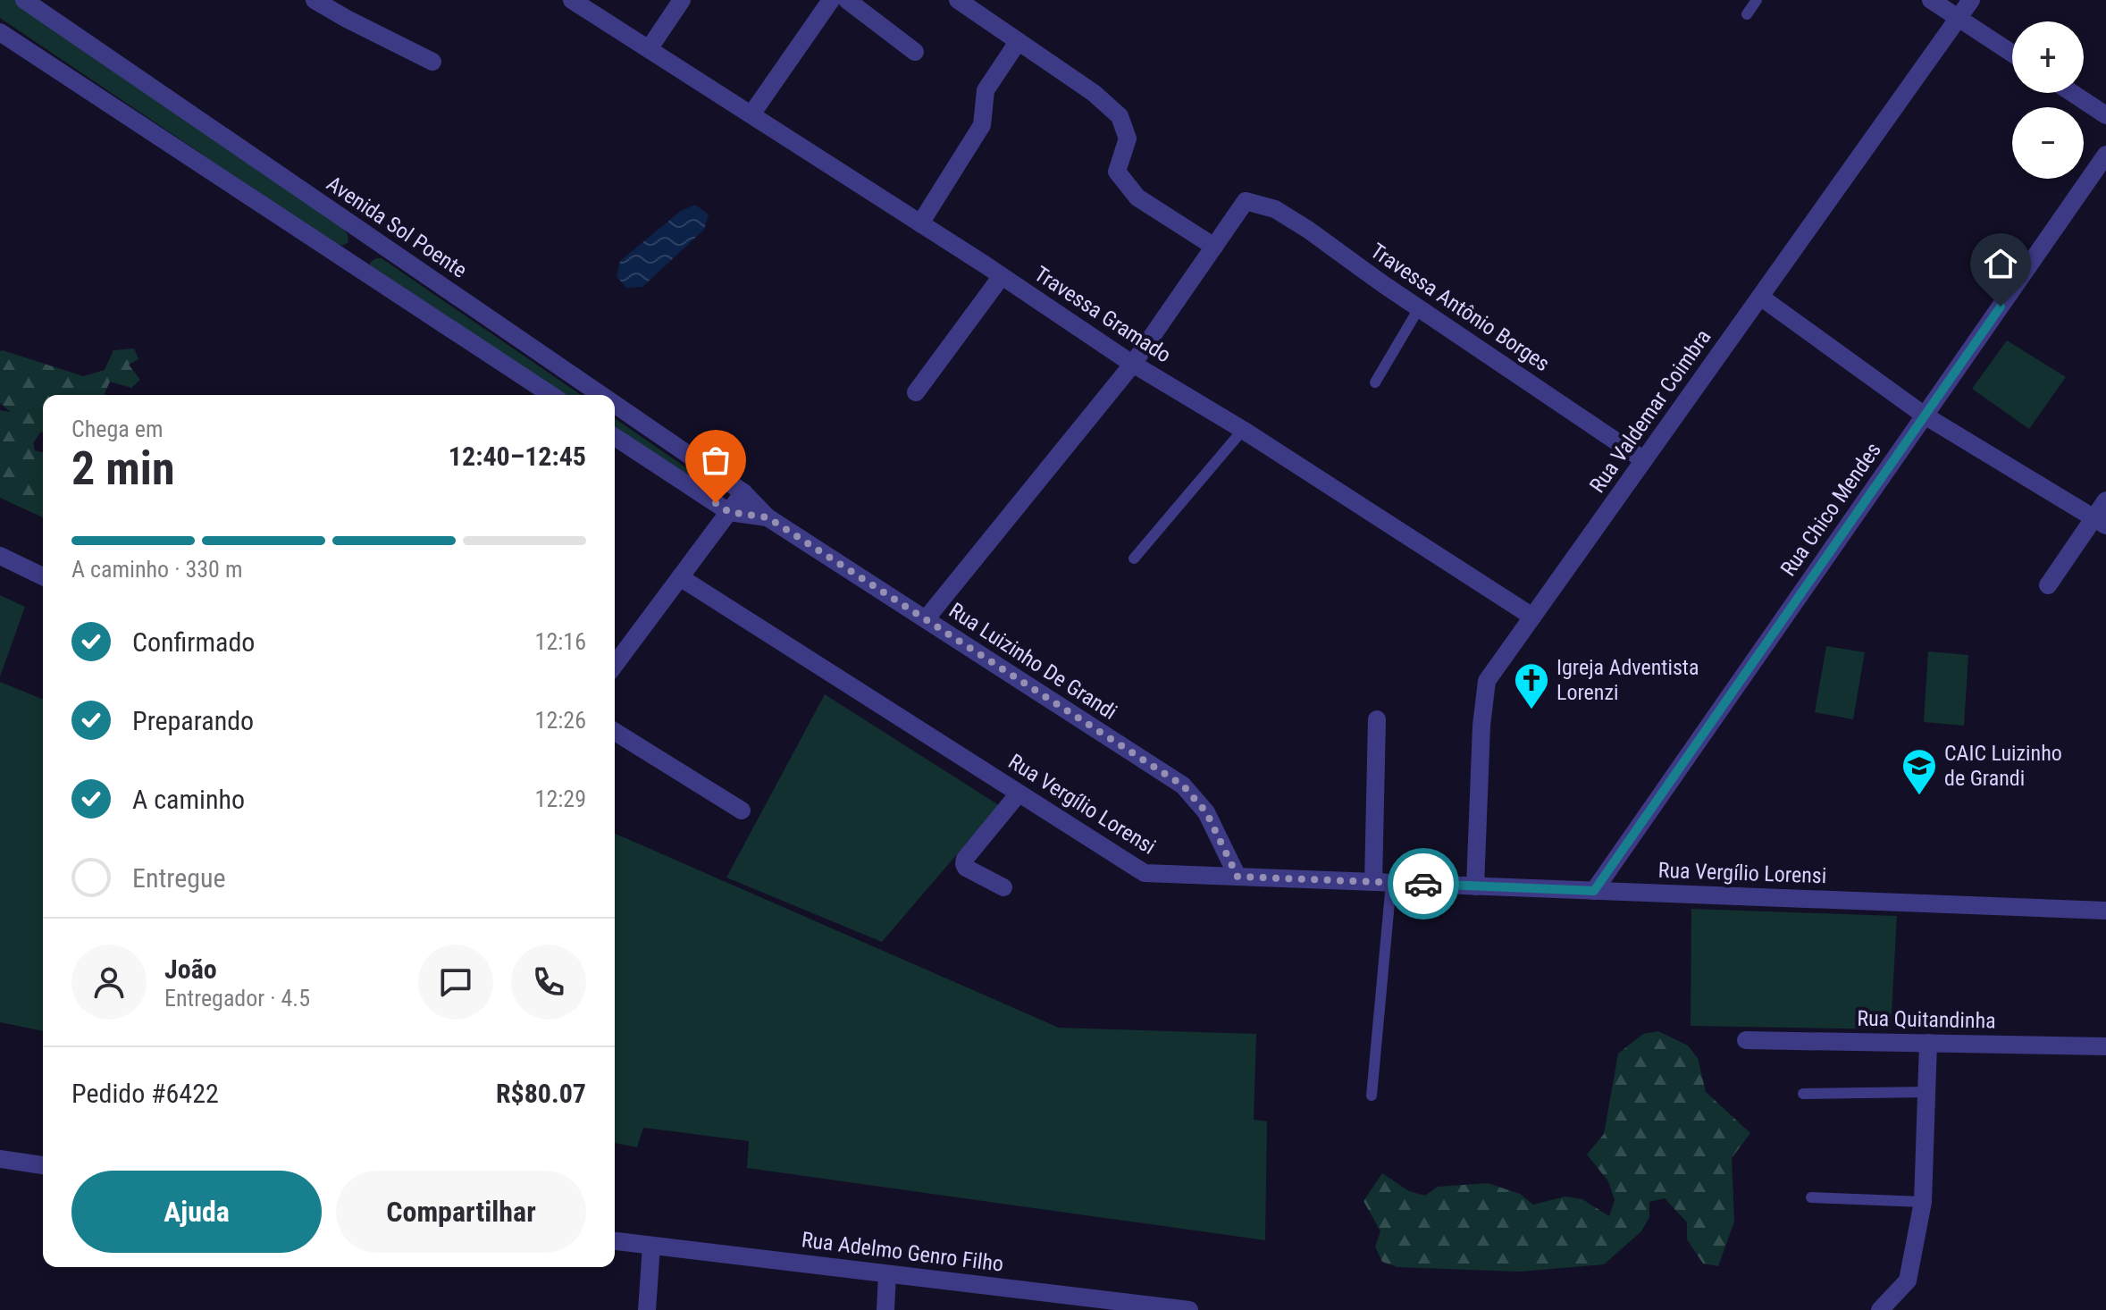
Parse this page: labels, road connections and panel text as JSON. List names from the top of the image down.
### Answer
{
  "streets": {
    "street": [
      "Avenida Sol Poente",
      "Travessa Antônio Borges",
      "Travessa Gramado",
      "Rua Valdemar Coimbra",
      "Rua Chico Mendes",
      "Rua Luizinho De Grandi",
      "Rua Vergílio Lorensi",
      "Rua Quitandinha",
      "Rua Adelmo Genro Filho"
    ]
  },
  "crossings": [
    ["Avenida Sol Poente", "Rua Luizinho De Grandi"],
    ["Travessa Antônio Borges", "Rua Valdemar Coimbra"],
    ["Travessa Gramado", "Rua Valdemar Coimbra"],
    ["Rua Valdemar Coimbra", "Rua Vergílio Lorensi"],
    ["Rua Chico Mendes", "Rua Vergílio Lorensi"],
    ["Rua Luizinho De Grandi", "Rua Vergílio Lorensi"]
  ],
  "places": {
    "church": ["Igreja Adventista Lorenzi"],
    "school or university": ["CAIC Luizinho de Grandi"]
  },
  "page": {
    "map_buttons": ["+", "−"],
    "heading": ["2 min", "Chega em", "12:40–12:45"],
    "panel": [
      "João",
      "Entregador · 4.5",
      "Pedido #6422",
      "R$80.07"
    ],
    "bar": "A caminho · 330 m",
    "list": [
      ["Confirmado", "12:16"],
      ["Preparando", "12:26"],
      ["A caminho", "12:29"],
      "Entregue"
    ],
    "buttons": ["Ajuda", "Compartilhar"]
  }
}
